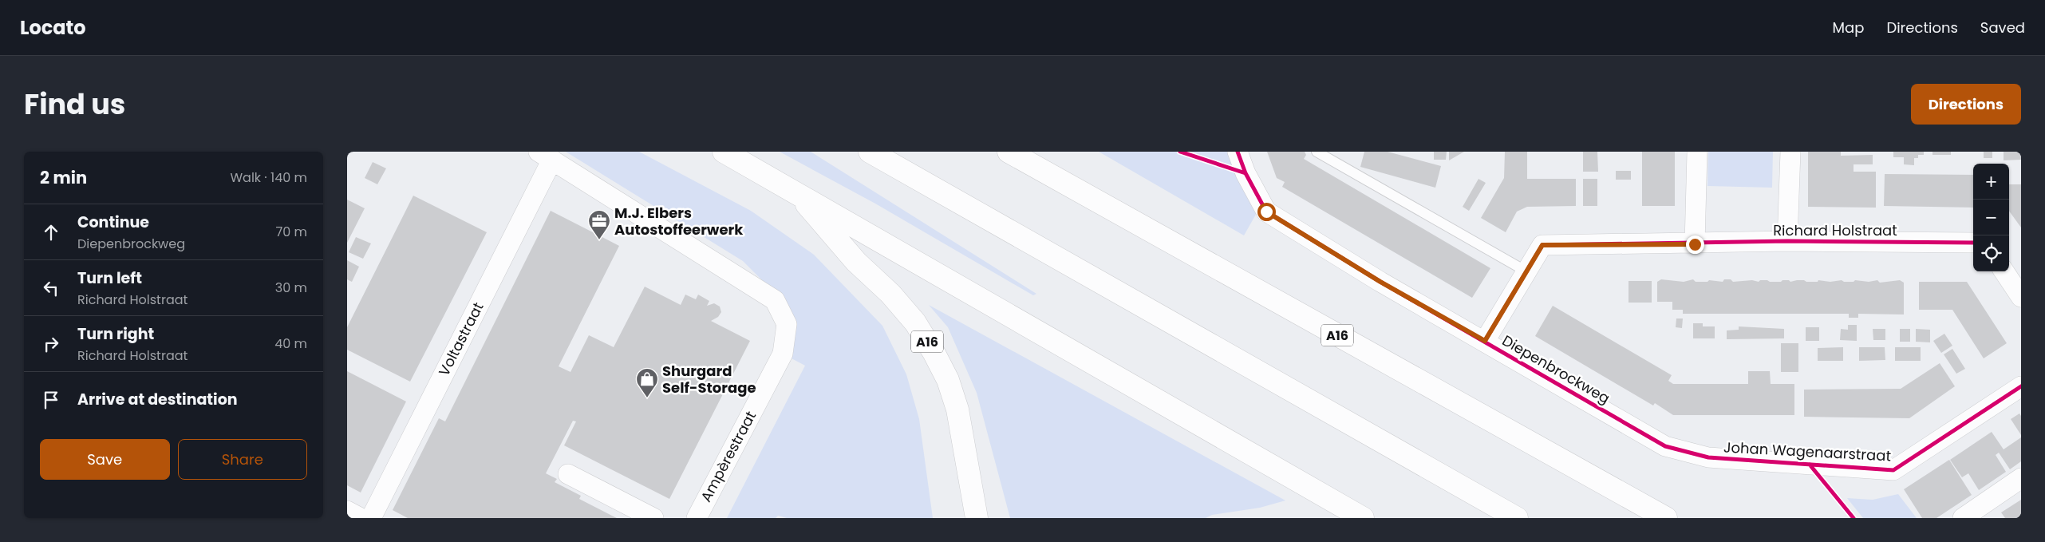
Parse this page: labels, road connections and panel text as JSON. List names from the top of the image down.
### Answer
{
  "streets": {
    "highway": ["A16"],
    "street": [
      "Richard Holstraat",
      "Voltastraat",
      "Diepenbrockweg",
      "Johan Wagenaarstraat",
      "Ampèrestraat"
    ]
  },
  "crossings": [
    ["Richard Holstraat", "Diepenbrockweg"],
    ["Voltastraat", "Ampèrestraat"],
    ["Diepenbrockweg", "Johan Wagenaarstraat"]
  ],
  "places": {
    "office": ["M.J. Elbers Autostoffeerwerk"],
    "shop": ["Shurgard Self-Storage"]
  },
  "page": {
    "header": "Locato",
    "nav": ["Map", "Directions", "Saved"],
    "title": "Find us",
    "buttons": [
      "Directions",
      ["Save", "Share"]
    ],
    "heading": ["2 min", "Walk · 140 m"],
    "map_buttons": ["+", "−"],
    "list": [
      ["Continue", "Diepenbrockweg", "70 m"],
      ["Turn left", "Richard Holstraat", "30 m"],
      ["Turn right", "Richard Holstraat", "40 m"],
      "Arrive at destination"
    ]
  }
}
